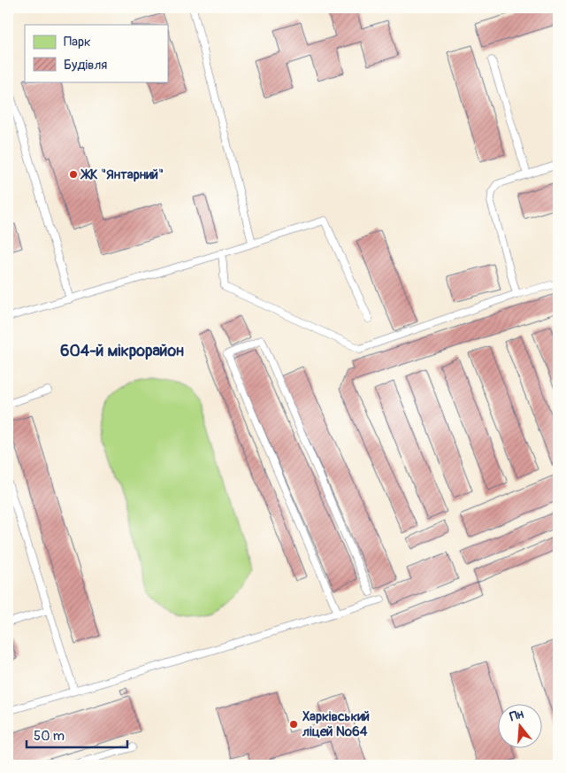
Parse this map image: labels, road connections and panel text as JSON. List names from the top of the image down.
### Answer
{
  "districts": ["604-й мікрорайон"],
  "places": ["ЖК \"Янтарний\"", "Харківський ліцей №64"],
  "legend": ["Парк", "Будівля"],
  "scale_bar": "50 m",
  "north": "top"
}
